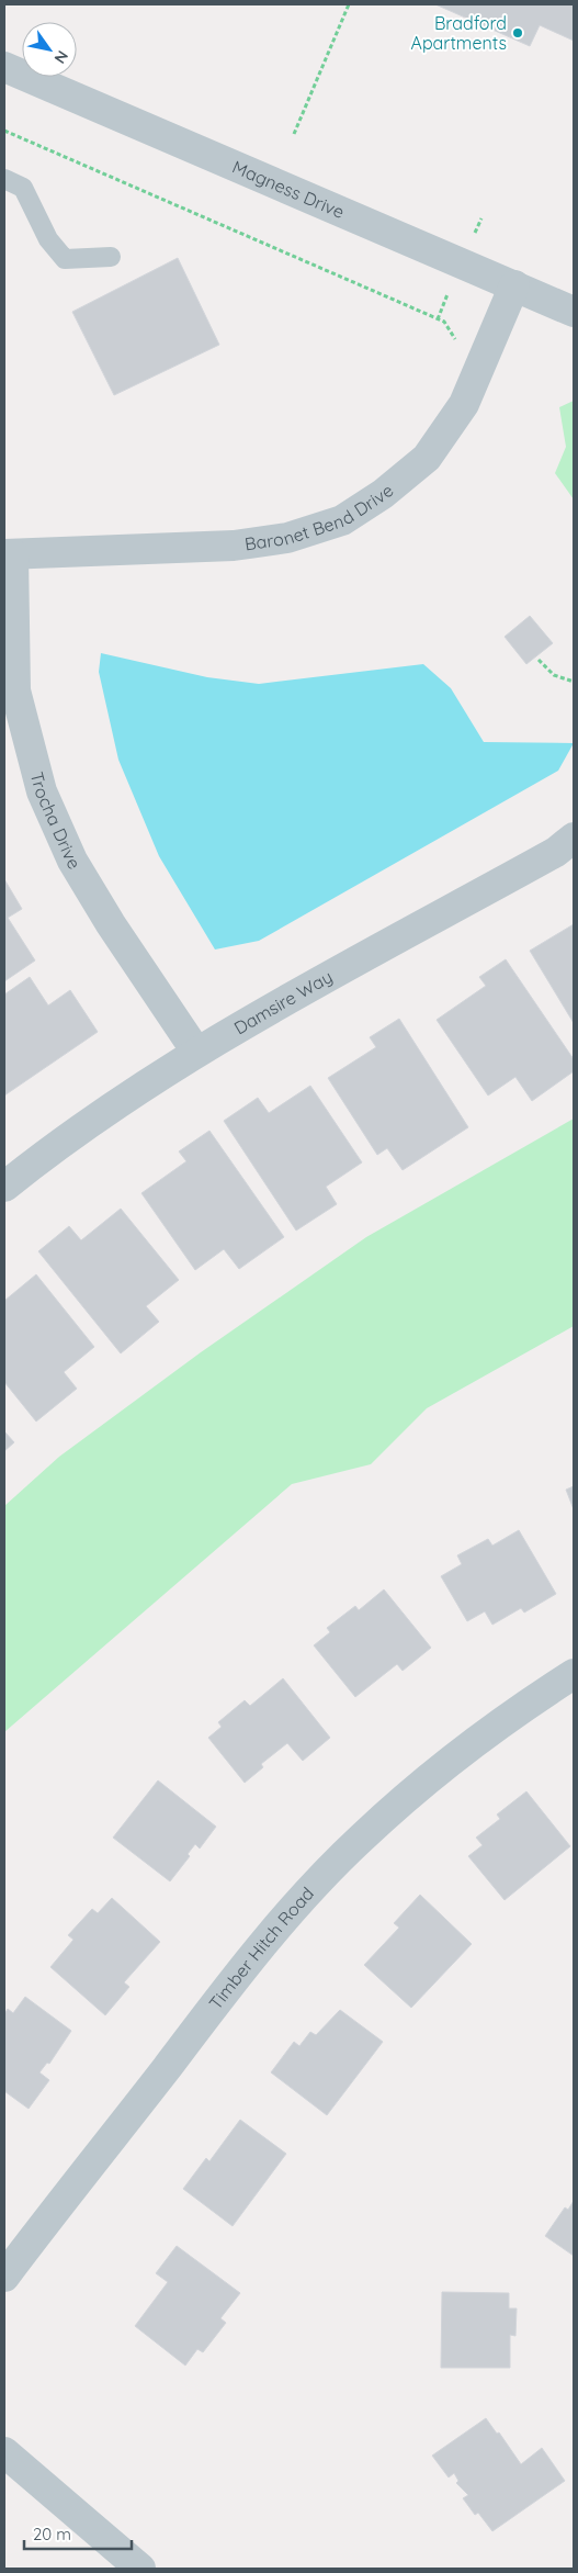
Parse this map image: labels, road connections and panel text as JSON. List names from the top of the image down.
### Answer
{
  "streets": {
    "street": [
      "Magness Drive",
      "Baronet Bend Drive",
      "Trocha Drive",
      "Damsire Way",
      "Timber Hitch Road"
    ]
  },
  "crossings": [
    ["Magness Drive", "Baronet Bend Drive"],
    ["Baronet Bend Drive", "Trocha Drive"],
    ["Trocha Drive", "Damsire Way"]
  ],
  "places": ["Bradford Apartments"],
  "scale_bar": "20 m",
  "north": "bottom right"
}
